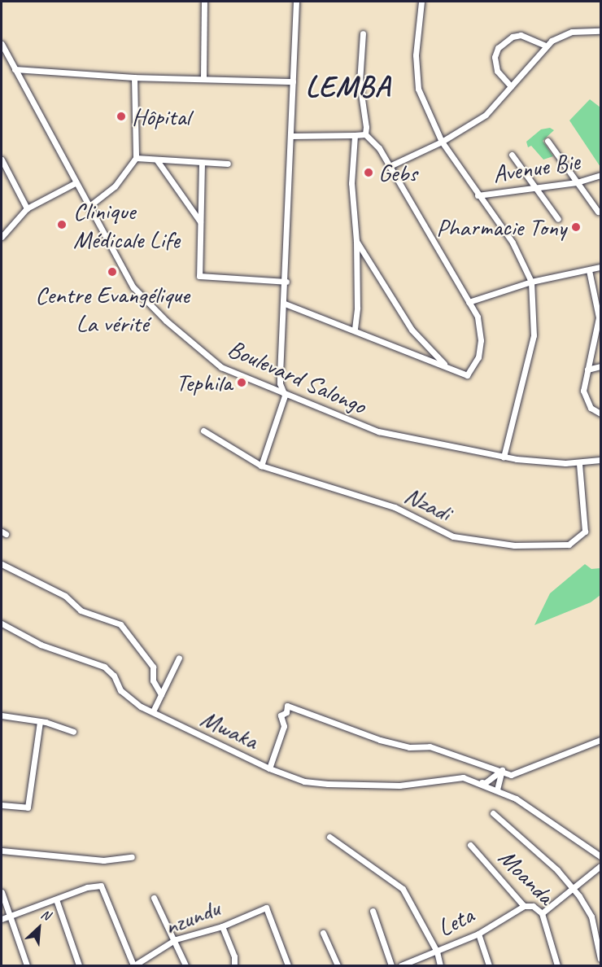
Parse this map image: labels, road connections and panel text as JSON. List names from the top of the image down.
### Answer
{
  "streets": {
    "street": [
      "Avenue Bie",
      "Boulevard Salongo",
      "Nzadi",
      "Mwaka",
      "Moanda",
      "nzundu",
      "Leta"
    ]
  },
  "crossings": [
    ["Boulevard Salongo", "Nzadi"],
    ["Moanda", "Leta"]
  ],
  "districts": ["LEMBA"],
  "places": [
    "Hôpital",
    "Gebs",
    "Clinique Médicale Life",
    "Pharmacie Tony",
    "Centre Evangélique La vérité",
    "Tephila"
  ],
  "north": "top right"
}
